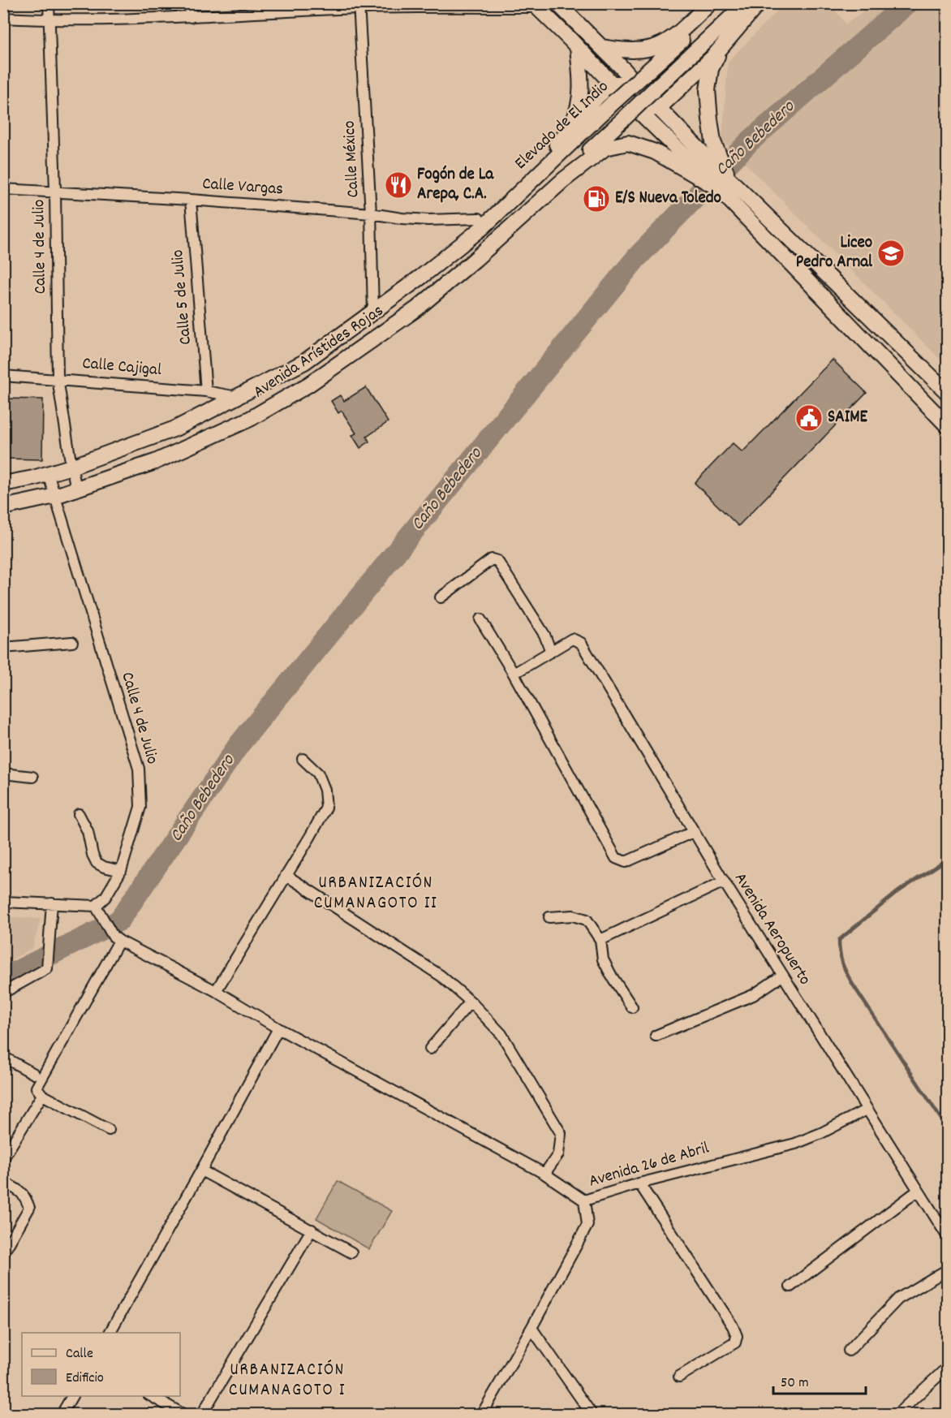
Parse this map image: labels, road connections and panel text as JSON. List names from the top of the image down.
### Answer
{
  "streets": {
    "main road": ["Elevado de El Indio", "Avenida Arístides Rojas"],
    "street": [
      "Calle México",
      "Calle Vargas",
      "Calle 4 de Julio",
      "Calle 5 de Julio",
      "Calle Cajigal",
      "Avenida Aeropuerto",
      "Avenida 26 de Abril"
    ]
  },
  "crossings": [
    ["Elevado de El Indio", "Avenida Arístides Rojas"],
    ["Calle México", "Calle Vargas"],
    ["Calle México", "Avenida Arístides Rojas"],
    ["Calle Vargas", "Calle 4 de Julio"],
    ["Calle Vargas", "Calle 5 de Julio"],
    ["Calle 4 de Julio", "Avenida Arístides Rojas"],
    ["Calle 4 de Julio", "Calle Cajigal"],
    ["Calle 5 de Julio", "Calle Cajigal"],
    ["Avenida Arístides Rojas", "Calle Cajigal"],
    ["Avenida Aeropuerto", "Avenida 26 de Abril"]
  ],
  "districts": ["URBANIZACIÓN CUMANAGOTO II", "URBANIZACIÓN CUMANAGOTO I"],
  "water": ["Caño Bebedero"],
  "places": {
    "restaurant": ["Fogón de La Arepa, C.A."],
    "fuel station": ["E/S Nueva Toledo"],
    "school or university": ["Liceo Pedro Arnal"],
    "public building": ["SAIME"]
  },
  "legend": ["Calle", "Edificio"],
  "scale_bar": "50 m"
}
